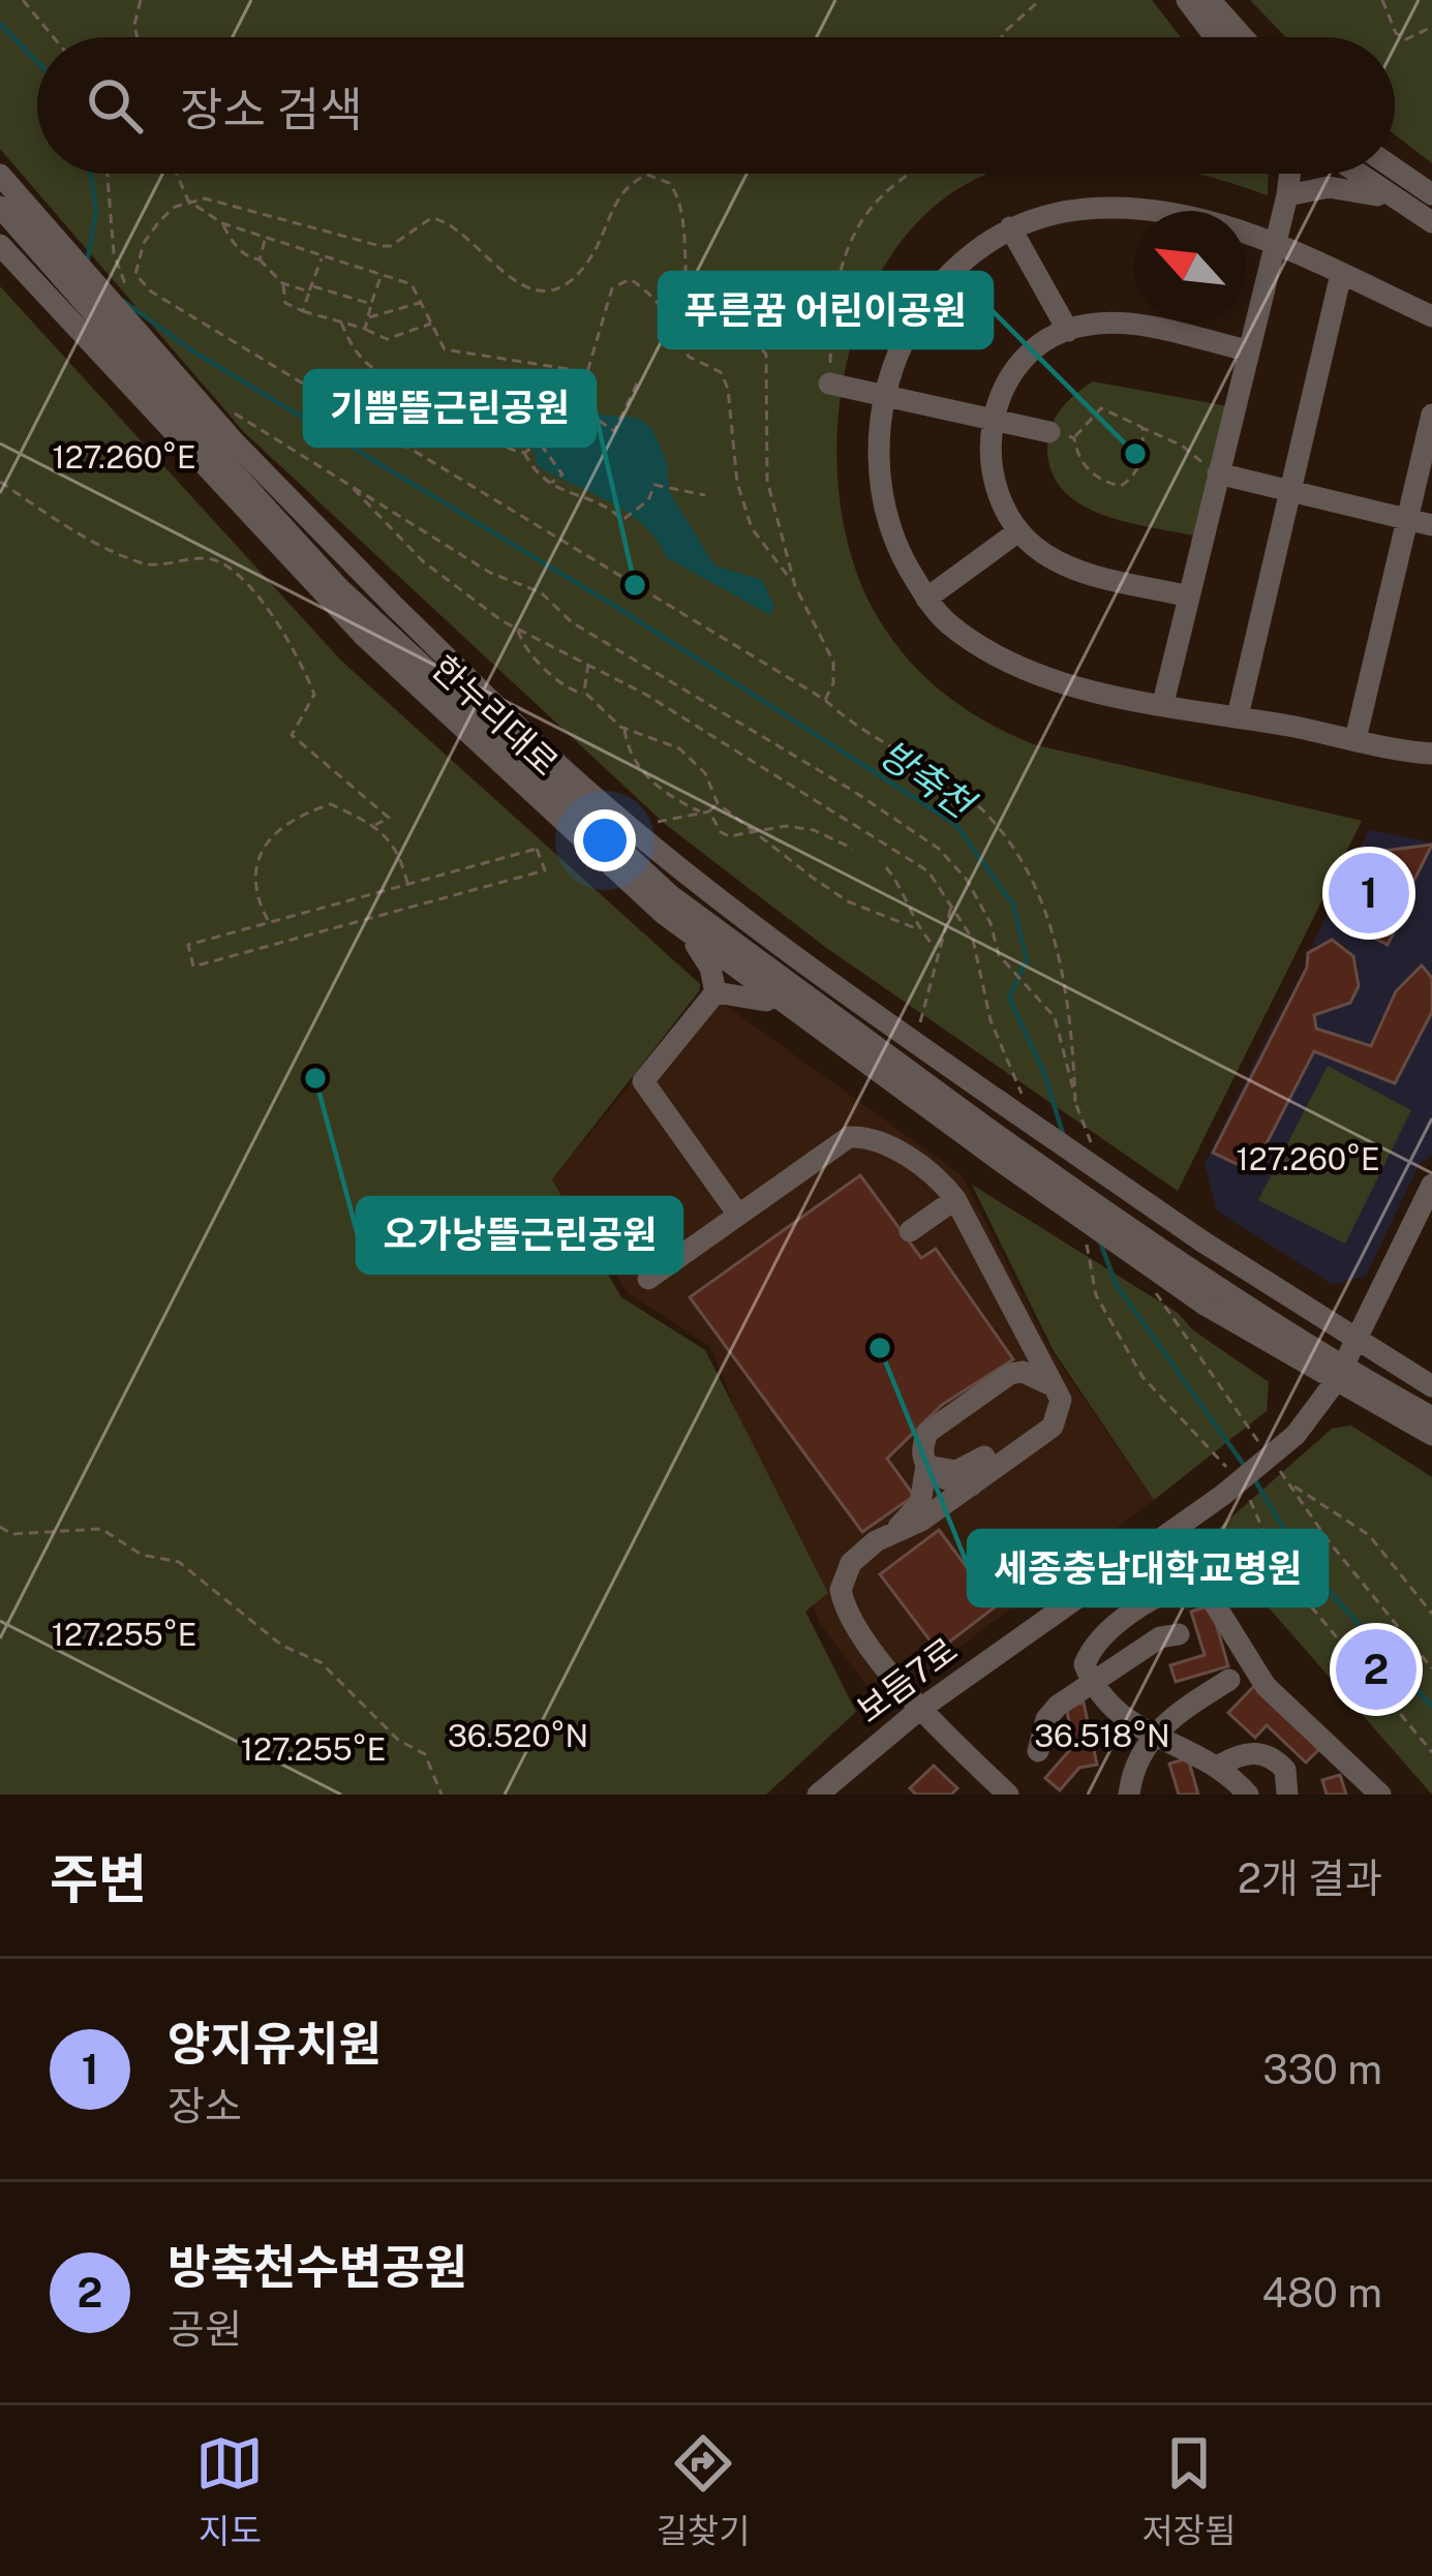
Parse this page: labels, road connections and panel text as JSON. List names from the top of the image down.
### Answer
{
  "streets": {
    "street": ["한누리대로", "보듬7로"]
  },
  "crossings": [
    ["한누리대로", "보듬7로"]
  ],
  "water": ["방축천"],
  "places": [
    "푸른꿈 어린이공원",
    "기쁨뜰근린공원",
    "오가낭뜰근린공원",
    "세종충남대학교병원"
  ],
  "north": "top left",
  "page": {
    "search": "장소 검색",
    "pins": ["1", "2"],
    "heading": ["주변", "2개 결과"],
    "list": [
      {
        "mark": "1",
        "name": "양지유치원",
        "note": "장소",
        "value": "330 m"
      },
      {
        "mark": "2",
        "name": "방축천수변공원",
        "note": "공원",
        "value": "480 m"
      }
    ],
    "nav": ["지도", "길찾기", "저장됨"]
  },
  "coordinates": [
    "127.260°E",
    "127.255°E",
    "36.520°N",
    "36.518°N"
  ]
}
